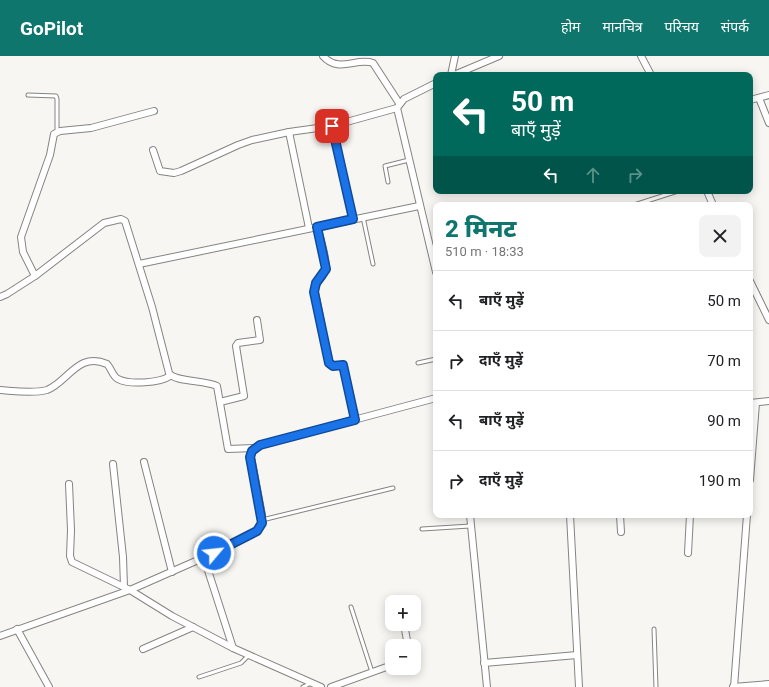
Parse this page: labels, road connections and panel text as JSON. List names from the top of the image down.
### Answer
{
  "page": {
    "header": "GoPilot",
    "nav": [
      "होम",
      "मानचित्र",
      "परिचय",
      "संपर्क"
    ],
    "turn": ["50 m", "बाएँ मुड़ें"],
    "heading": ["2 मिनट", "510 m · 18:33"],
    "list": [
      {
        "name": "बाएँ मुड़ें",
        "value": "50 m"
      },
      {
        "name": "दाएँ मुड़ें",
        "value": "70 m"
      },
      {
        "name": "बाएँ मुड़ें",
        "value": "90 m"
      },
      {
        "name": "दाएँ मुड़ें",
        "value": "190 m"
      }
    ],
    "map_buttons": ["+", "−"]
  }
}
